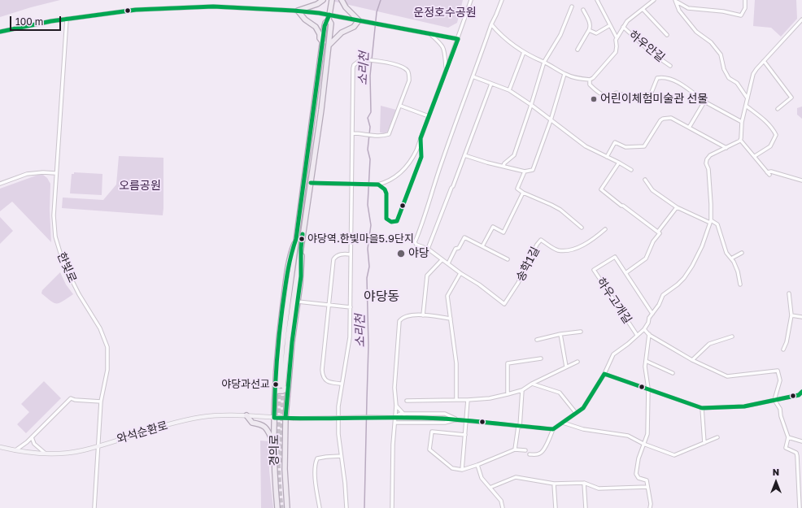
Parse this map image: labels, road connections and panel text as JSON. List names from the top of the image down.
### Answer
{
  "streets": {
    "main road": ["경의로"],
    "street": [
      "하우안길",
      "송학1길",
      "한빛로",
      "하우고개길",
      "와석순환로"
    ]
  },
  "crossings": [
    ["한빛로", "와석순환로"],
    ["와석순환로", "경의로"]
  ],
  "districts": ["야당동"],
  "water": ["소리천"],
  "parks": ["운정호수공원", "오름공원"],
  "places": [
    "어린이체험미술관 선물",
    "야당역.한빛마을5.9단지",
    "야당",
    "야당과선교"
  ],
  "scale_bar": "100 m",
  "north": "top"
}
